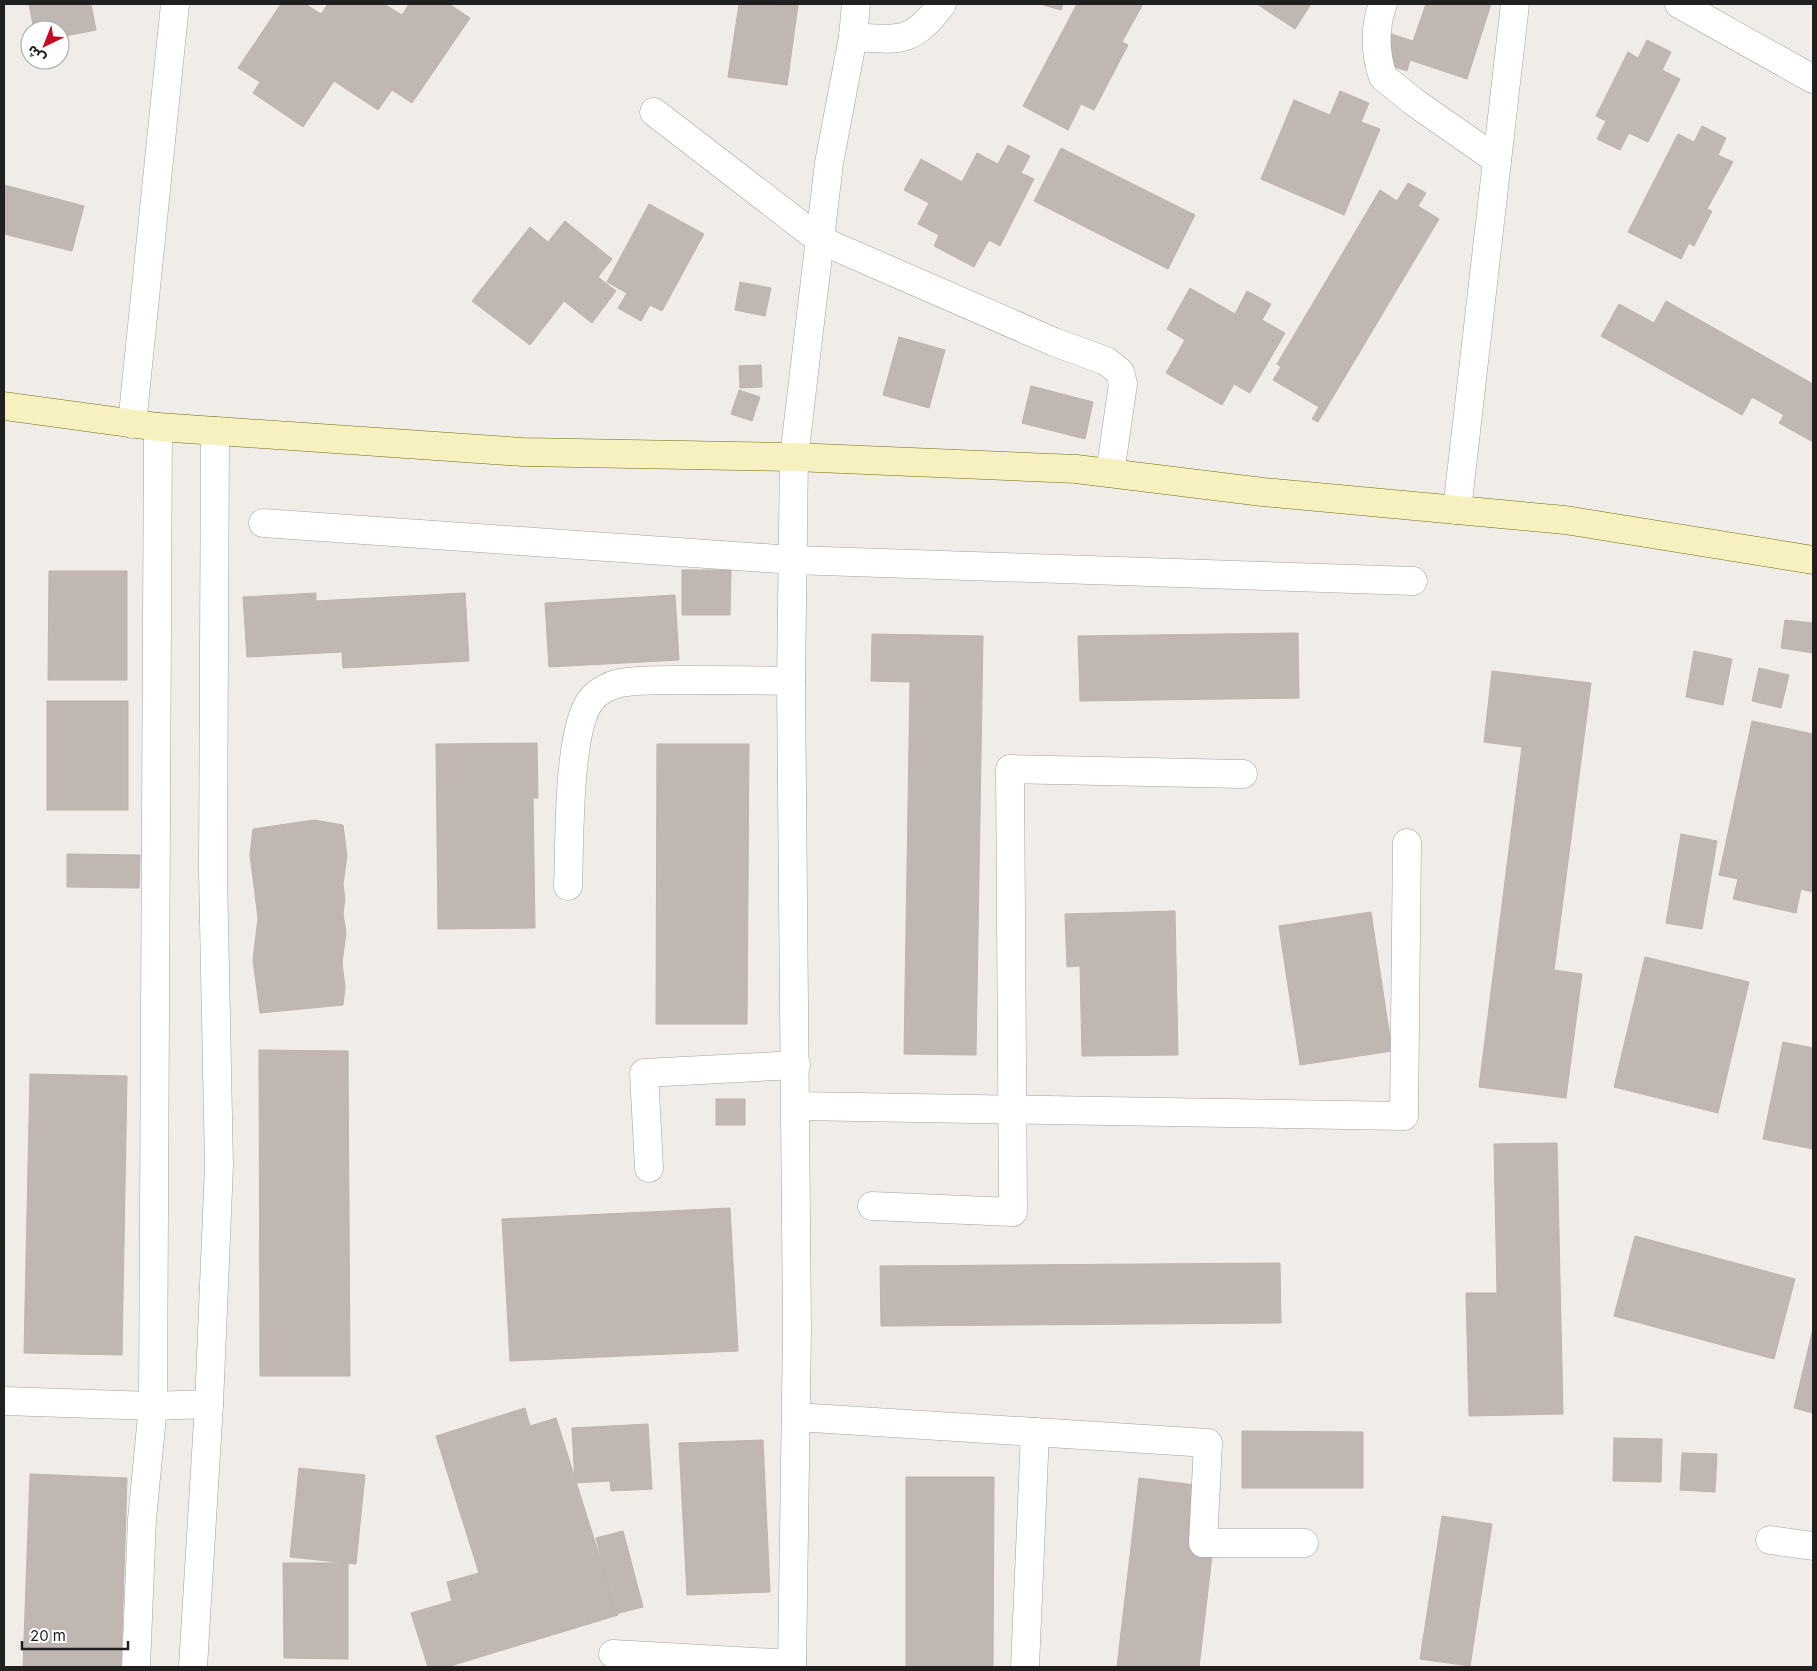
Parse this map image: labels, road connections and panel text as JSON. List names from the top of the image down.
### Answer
{
  "scale_bar": "20 m",
  "north": "bottom left"
}
